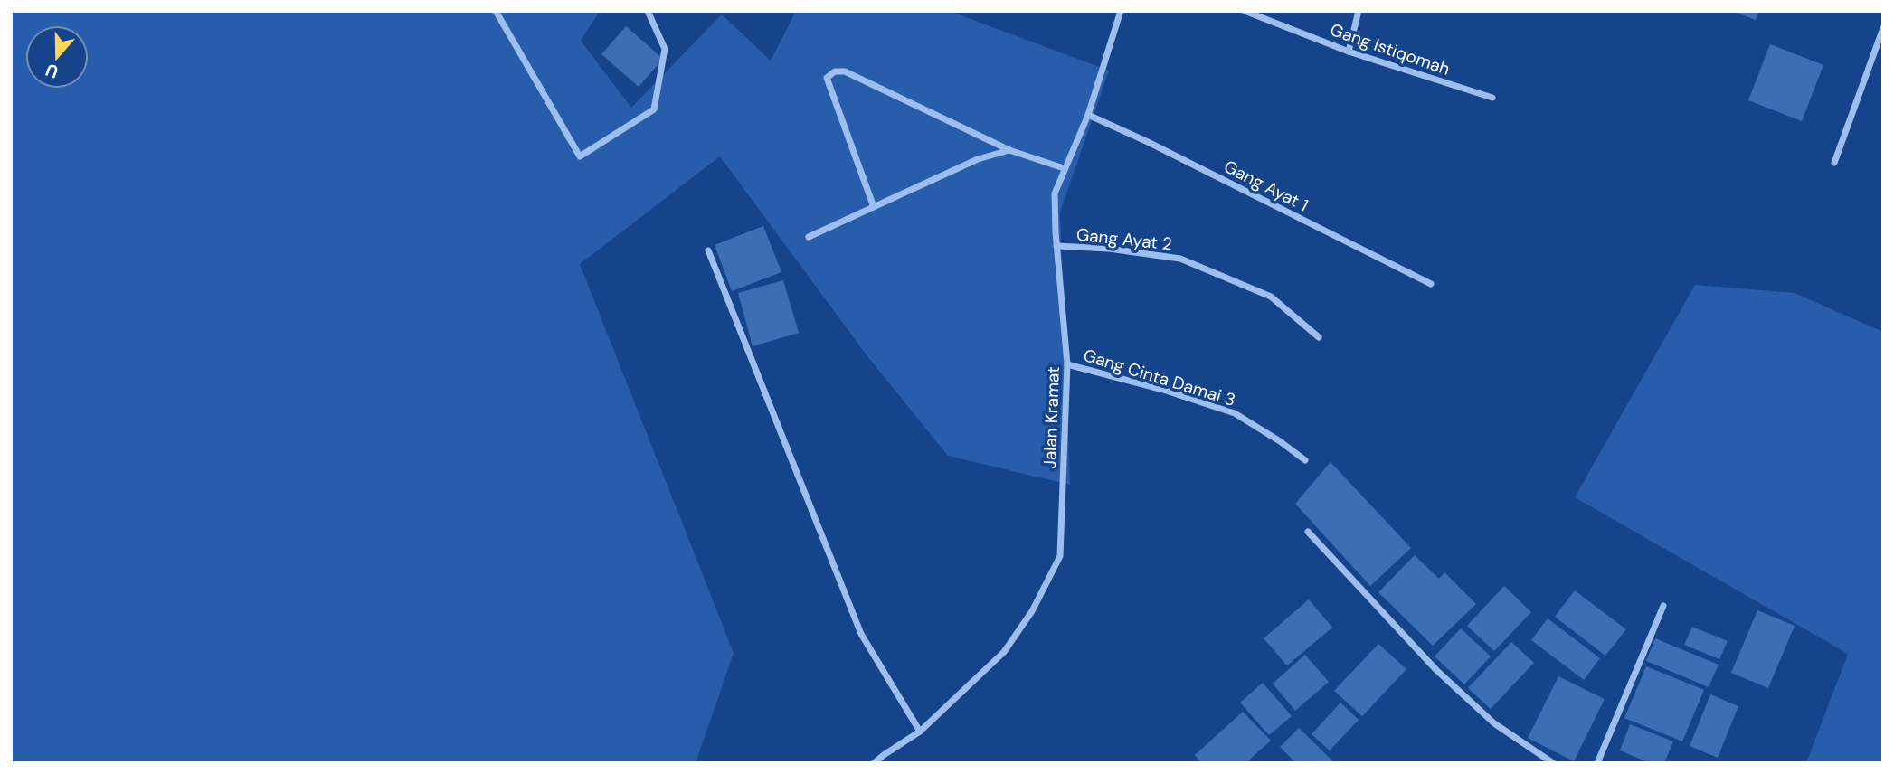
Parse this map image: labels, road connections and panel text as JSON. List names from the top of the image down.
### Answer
{
  "streets": {
    "street": [
      "Gang Istiqomah",
      "Gang Ayat 1",
      "Gang Ayat 2",
      "Gang Cinta Damai 3",
      "Jalan Kramat"
    ]
  },
  "crossings": [
    ["Gang Ayat 1", "Jalan Kramat"],
    ["Gang Ayat 2", "Jalan Kramat"],
    ["Gang Cinta Damai 3", "Jalan Kramat"]
  ],
  "north": "bottom"
}
